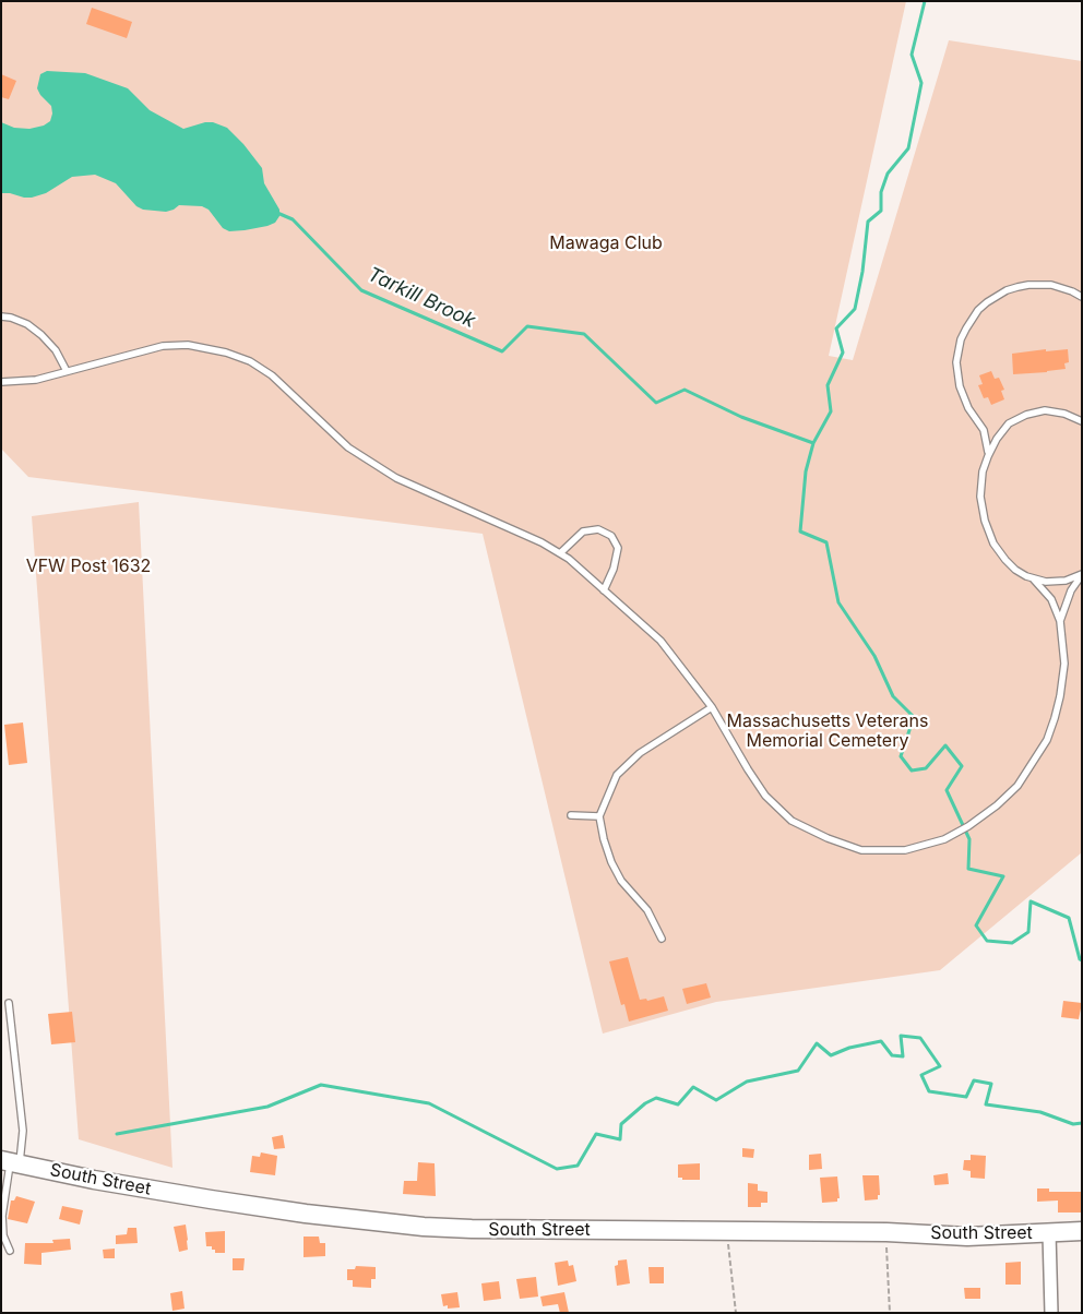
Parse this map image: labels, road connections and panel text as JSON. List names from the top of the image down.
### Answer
{
  "streets": {
    "street": ["South Street"]
  },
  "water": ["Tarkill Brook"],
  "parks": ["Mawaga Club", "VFW Post 1632", "Massachusetts Veterans Memorial Cemetery"]
}
